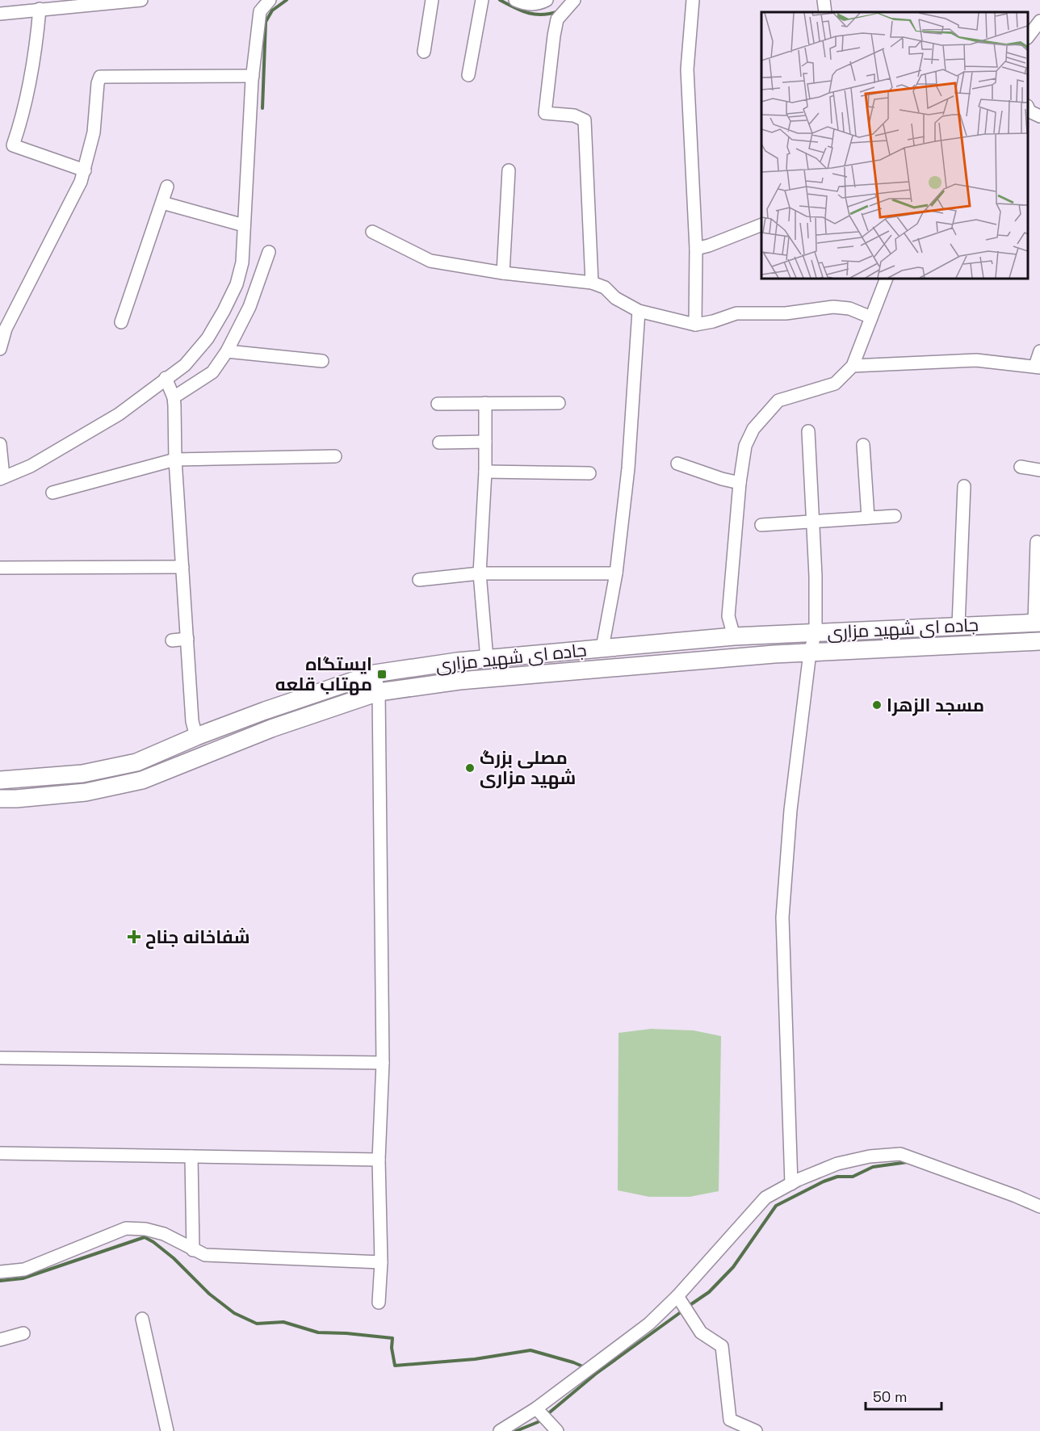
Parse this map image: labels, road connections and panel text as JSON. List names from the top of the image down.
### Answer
{
  "streets": {
    "main road": ["جاده ای شهید مزاری"]
  },
  "places": {
    "transit": ["ایستگاه مهتاب قلعه"],
    "other": ["مسجد الزهرا", "مصلی بزرگ شهید مزاری"],
    "health": ["شفاخانه جناح"]
  },
  "scale_bar": "50 m"
}
